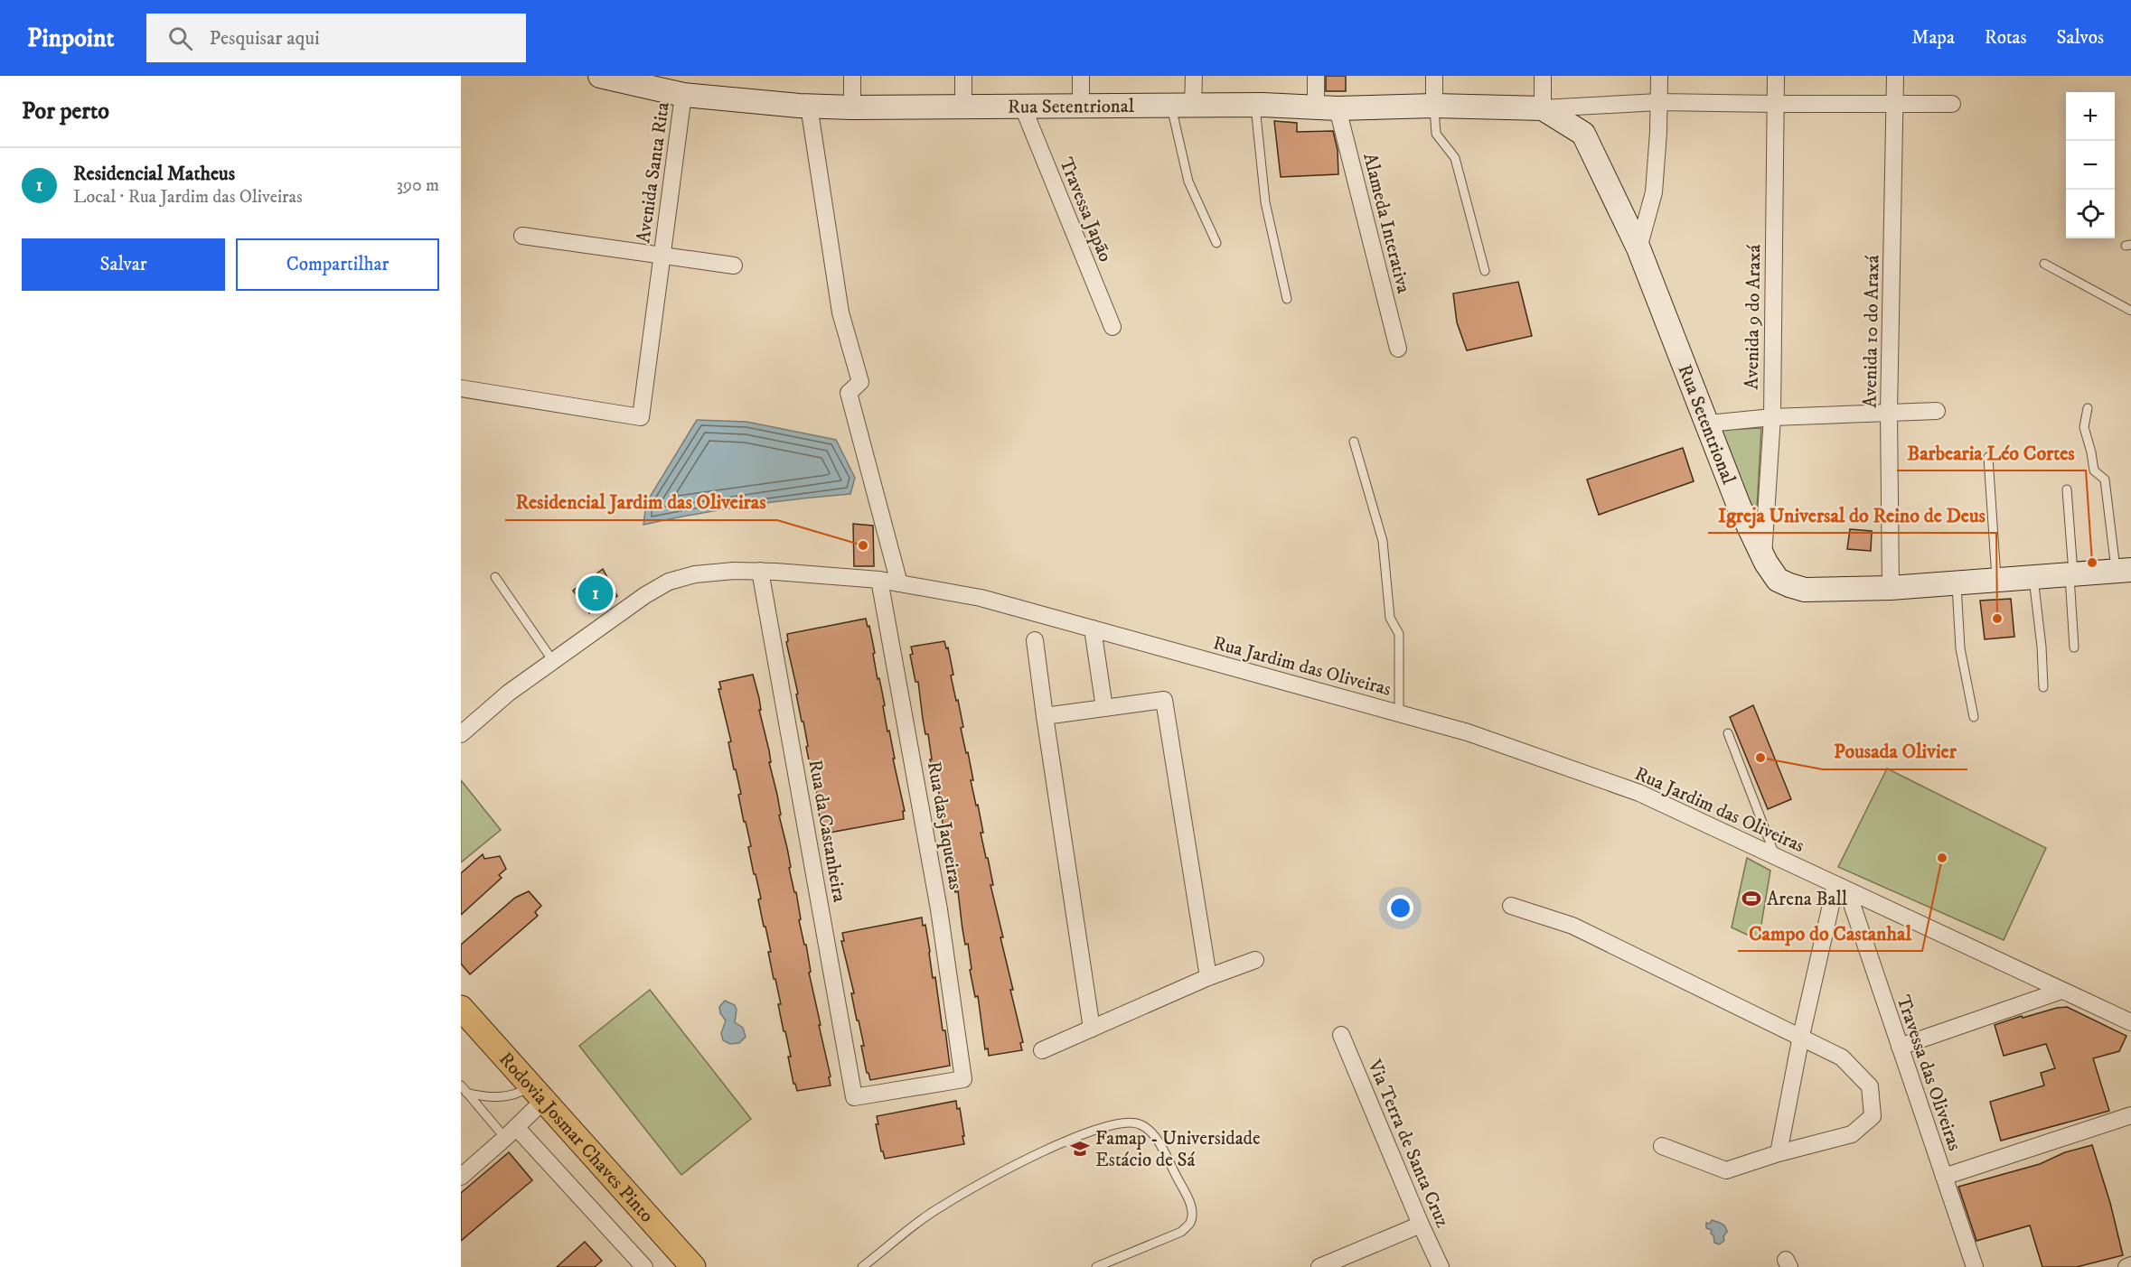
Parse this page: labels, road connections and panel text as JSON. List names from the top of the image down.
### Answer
{
  "streets": {
    "main road": ["Rodovia Josmar Chaves Pinto"],
    "street": [
      "Rua Setentrional",
      "Avenida Santa Rita",
      "Travessa Japão",
      "Alameda Interativa",
      "Avenida 9 do Araxá",
      "Avenida 10 do Araxá",
      "Rua Jardim das Oliveiras",
      "Rua das Jaqueiras",
      "Rua da Castanheira",
      "Travessa das Oliveiras",
      "Via Terra de Santa Cruz"
    ]
  },
  "crossings": [
    ["Rua Setentrional", "Avenida Santa Rita"],
    ["Rua Setentrional", "Travessa Japão"],
    ["Rua Setentrional", "Alameda Interativa"],
    ["Rua Setentrional", "Avenida 9 do Araxá"],
    ["Rua Setentrional", "Avenida 10 do Araxá"],
    ["Rua Jardim das Oliveiras", "Rua das Jaqueiras"],
    ["Rua Jardim das Oliveiras", "Rua da Castanheira"],
    ["Rua Jardim das Oliveiras", "Travessa das Oliveiras"],
    ["Rua das Jaqueiras", "Rua da Castanheira"]
  ],
  "places": {
    "other": [
      "Residencial Jardim das Oliveiras",
      "Barbearia Léo Cortes",
      "Igreja Universal do Reino de Deus",
      "Pousada Olivier",
      "Campo do Castanhal"
    ],
    "sports": ["Arena Ball"],
    "school or university": ["Famap - Universidade Estácio de Sá"]
  },
  "page": {
    "header": "Pinpoint",
    "search": "Pesquisar aqui",
    "nav": ["Mapa", "Rotas", "Salvos"],
    "heading": "Por perto",
    "map_buttons": ["+", "−"],
    "list": [
      {
        "mark": "1",
        "name": "Residencial Matheus",
        "note": "Local · Rua Jardim das Oliveiras",
        "value": "390 m"
      }
    ],
    "buttons": ["Salvar", "Compartilhar"],
    "pins": "1"
  }
}
